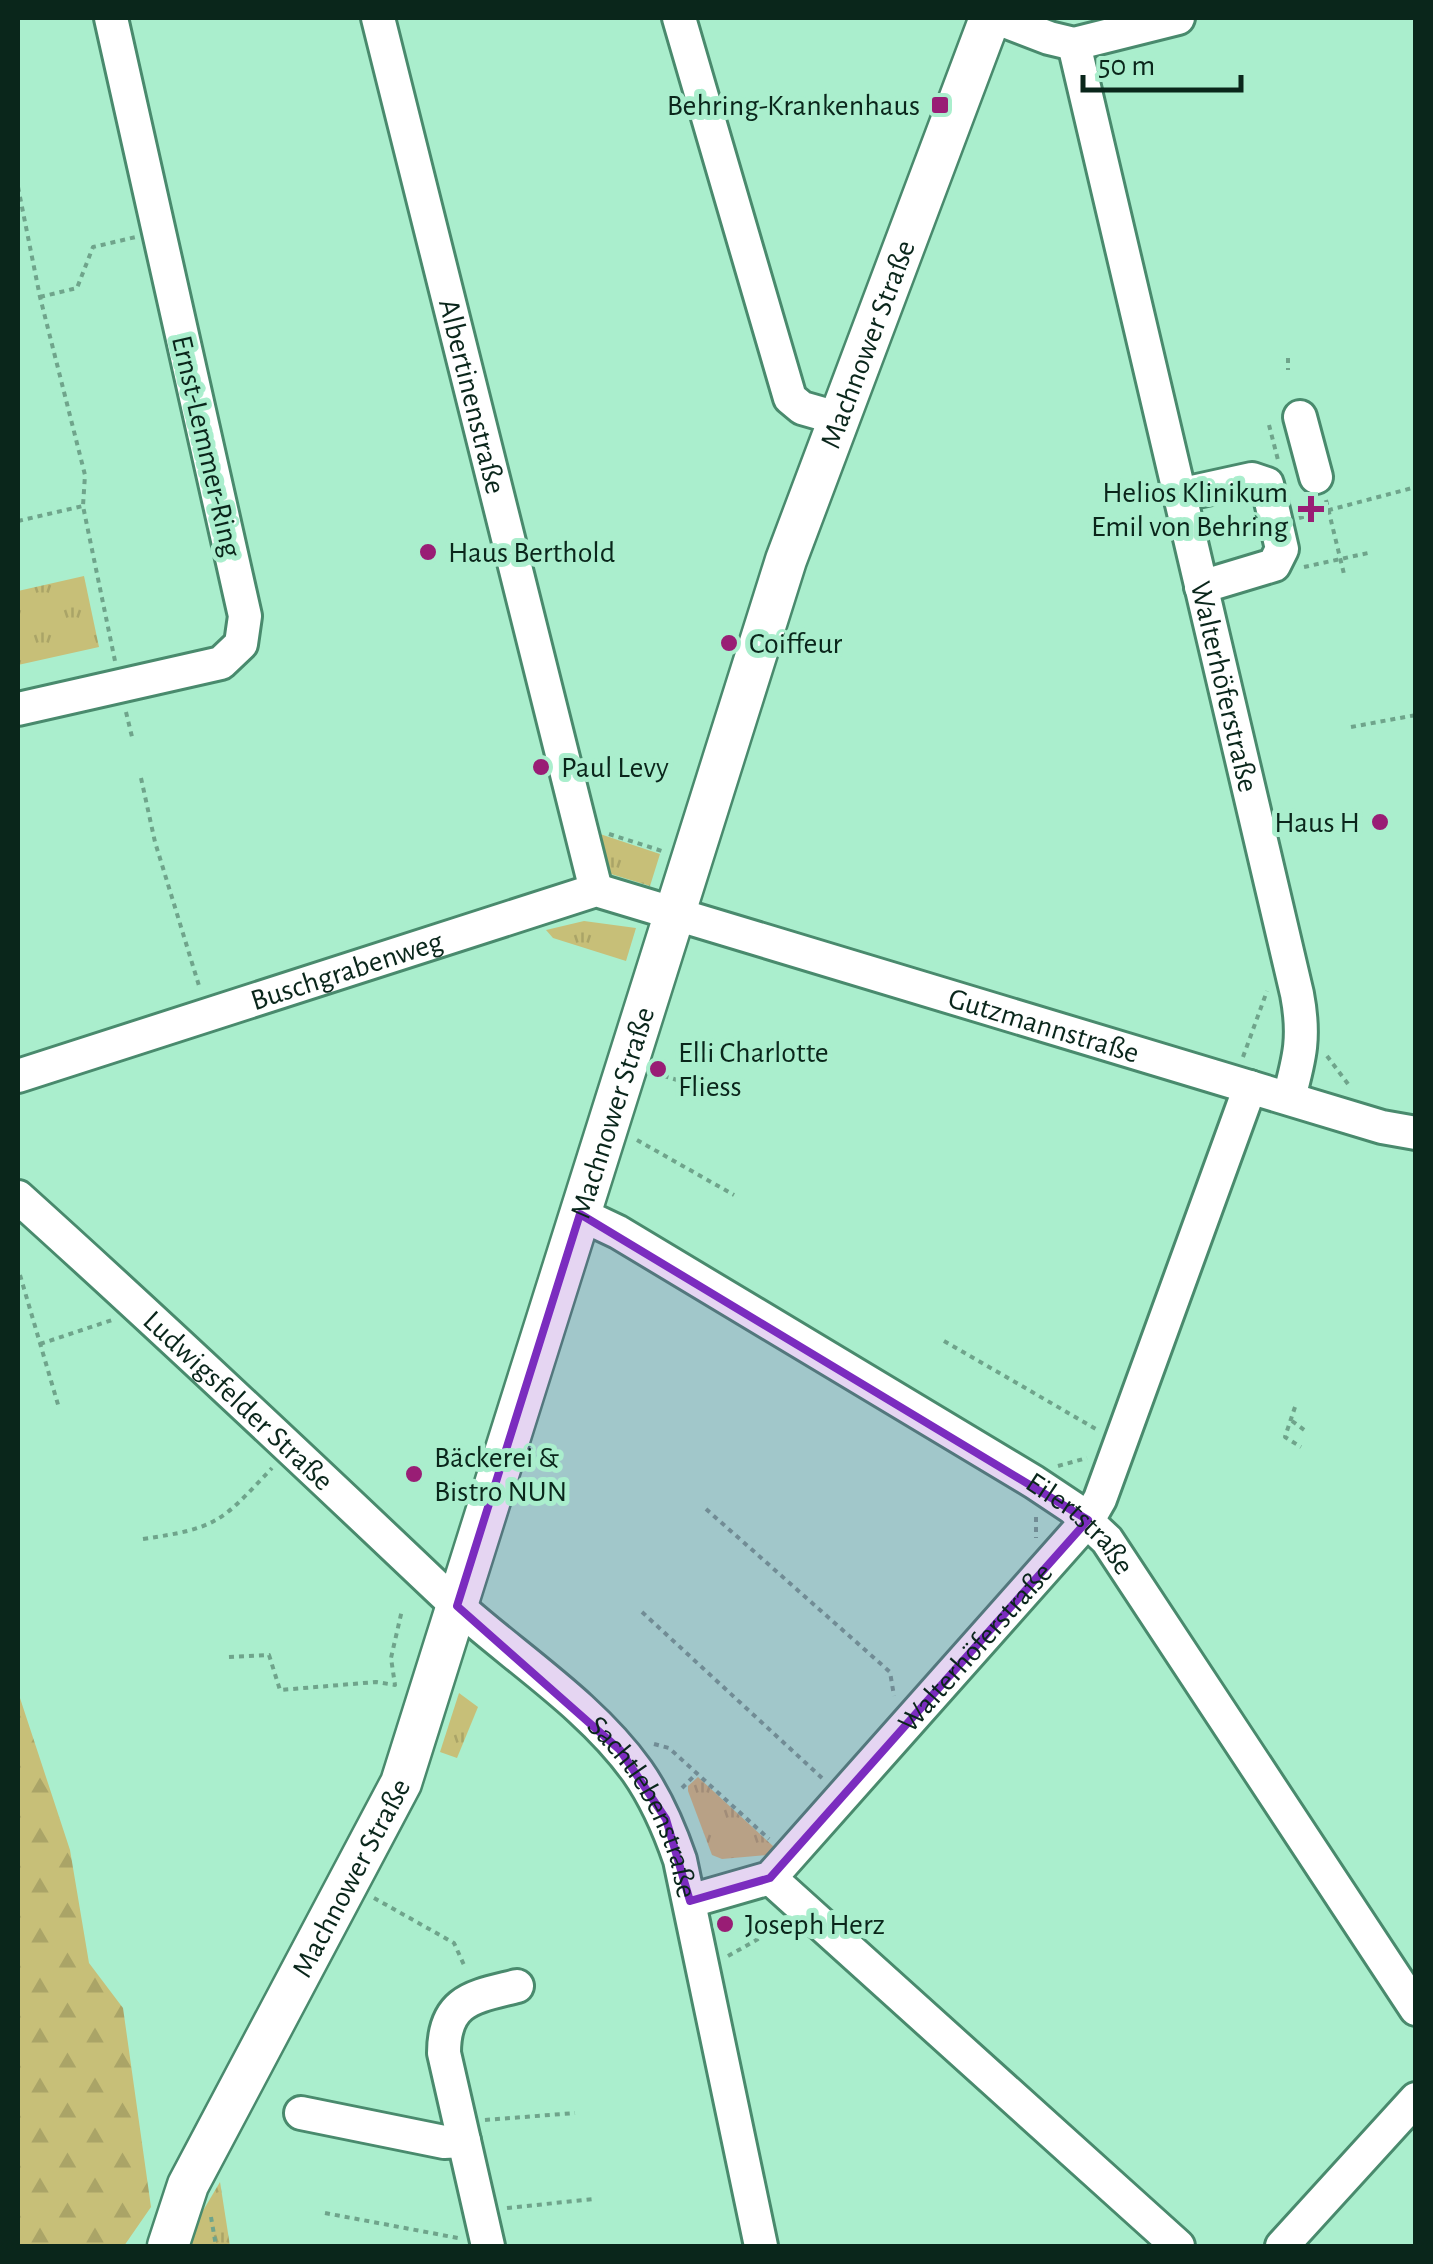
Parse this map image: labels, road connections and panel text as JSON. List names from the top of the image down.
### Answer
{
  "streets": {
    "main road": ["Machnower Straße"],
    "street": [
      "Albertinenstraße",
      "Ernst-Lemmer-Ring",
      "Walterhöferstraße",
      "Buschgrabenweg",
      "Gutzmannstraße",
      "Ludwigsfelder Straße",
      "Eilertstraße",
      "Sachtlebenstraße"
    ]
  },
  "crossings": [
    ["Machnower Straße", "Gutzmannstraße"],
    ["Machnower Straße", "Ludwigsfelder Straße"],
    ["Machnower Straße", "Eilertstraße"],
    ["Machnower Straße", "Sachtlebenstraße"],
    ["Albertinenstraße", "Buschgrabenweg"],
    ["Walterhöferstraße", "Gutzmannstraße"],
    ["Walterhöferstraße", "Eilertstraße"],
    ["Ludwigsfelder Straße", "Sachtlebenstraße"]
  ],
  "places": {
    "transit": ["Behring-Krankenhaus"],
    "health": ["Helios Klinikum Emil von Behring"],
    "other": [
      "Haus Berthold",
      "Coiffeur",
      "Paul Levy",
      "Haus H",
      "Elli Charlotte Fliess",
      "Bäckerei & Bistro NUN",
      "Joseph Herz"
    ]
  },
  "scale_bar": "50 m"
}
